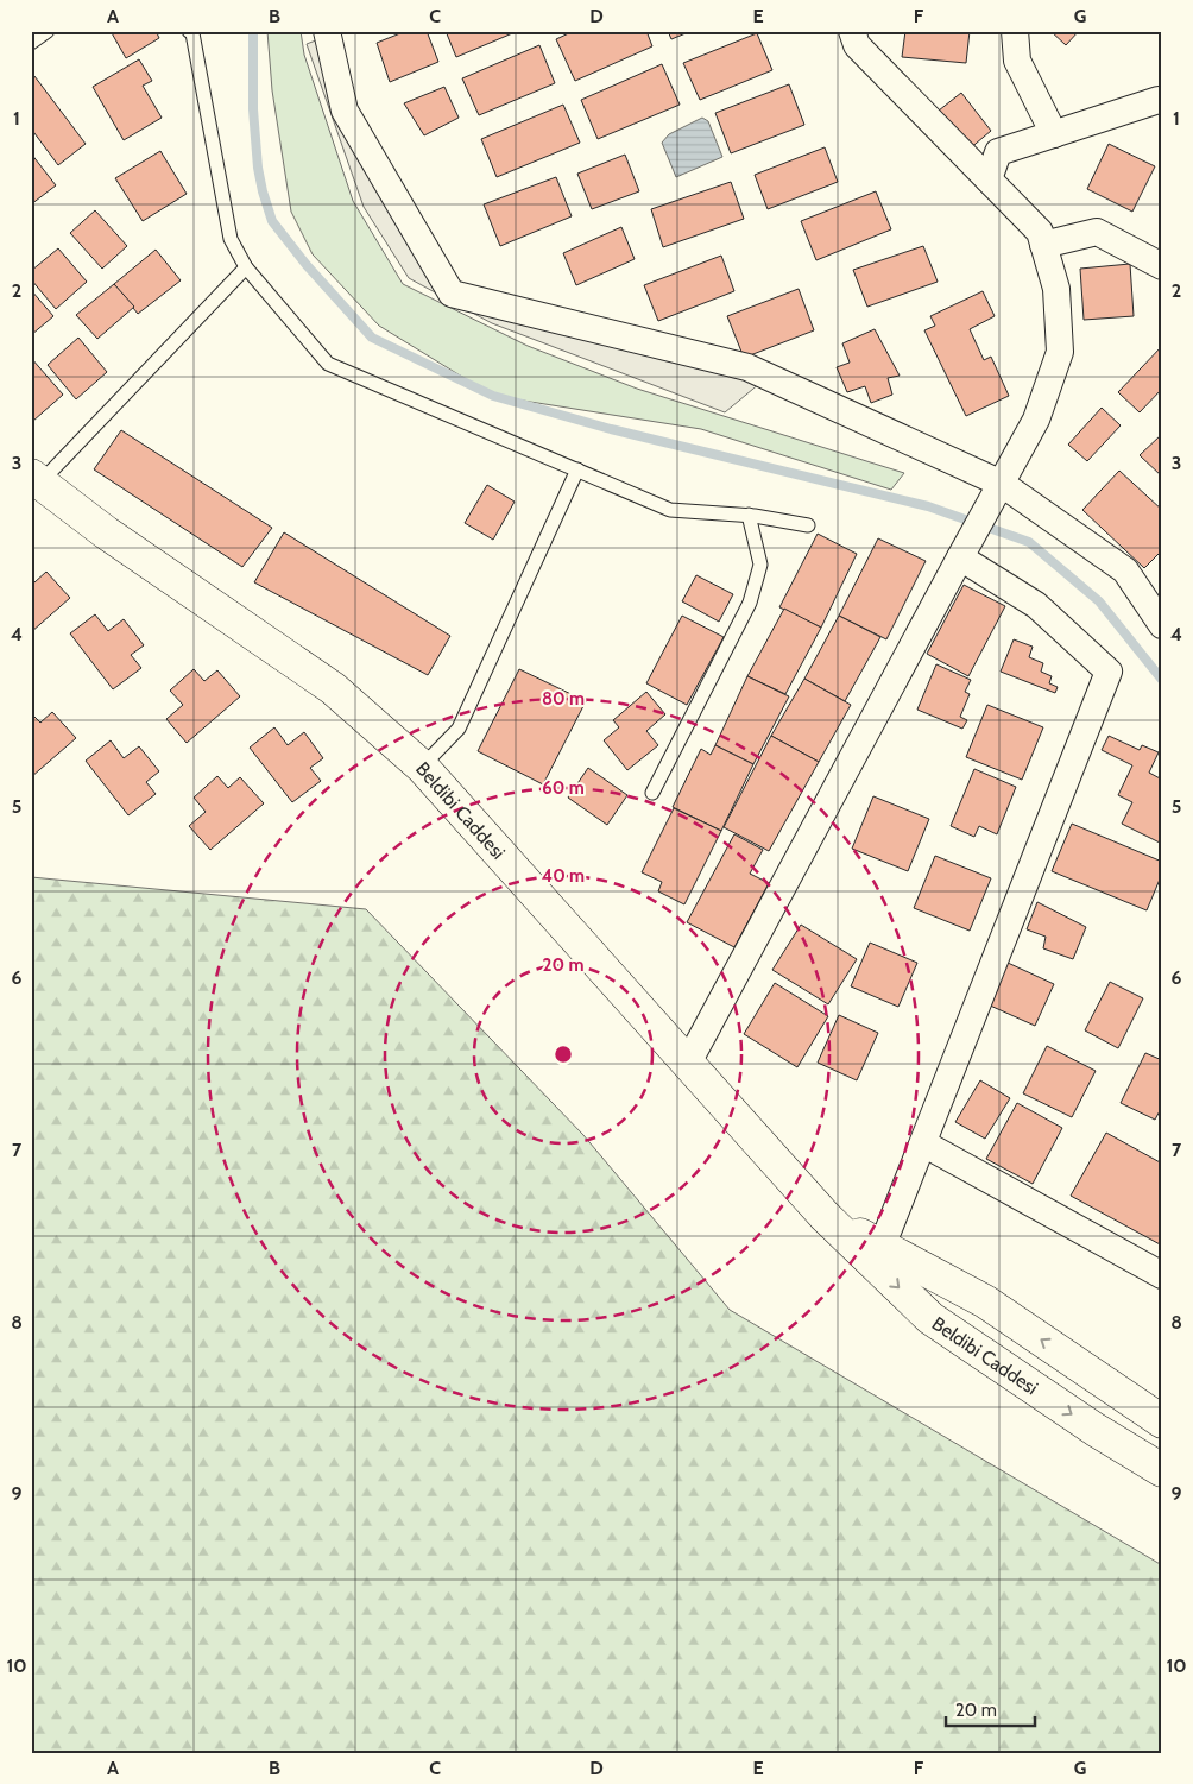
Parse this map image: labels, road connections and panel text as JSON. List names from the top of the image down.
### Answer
{
  "streets": {
    "street": ["Beldibi Caddesi"]
  },
  "scale_bar": "20 m",
  "grid": {
    "columns": [
      "A",
      "B",
      "C",
      "D",
      "E",
      "F",
      "G"
    ],
    "rows": [
      "1",
      "2",
      "3",
      "4",
      "5",
      "6",
      "7",
      "8",
      "9",
      "10"
    ]
  },
  "rings": [
    "80 m",
    "60 m",
    "40 m",
    "20 m"
  ]
}
